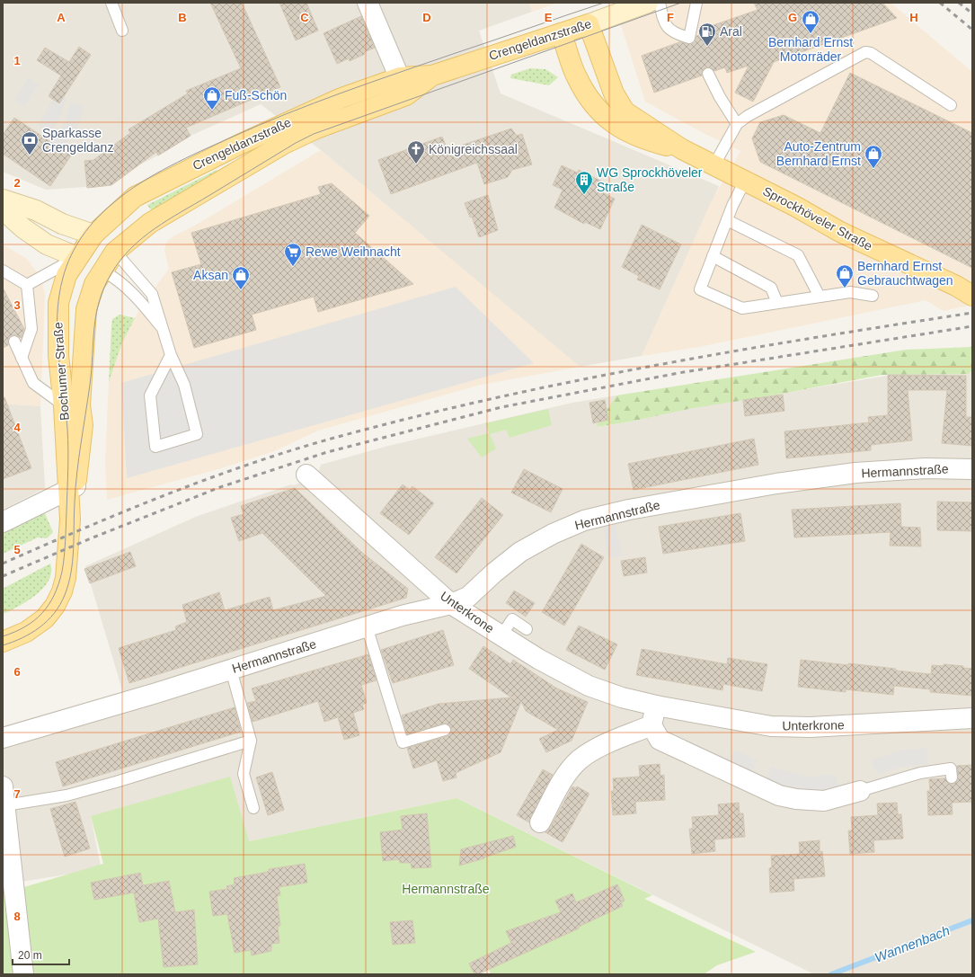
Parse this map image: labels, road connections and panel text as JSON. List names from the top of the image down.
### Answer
{
  "streets": {
    "main road": ["Crengeldanzstraße", "Sprockhöveler Straße", "Bochumer Straße"],
    "street": ["Hermannstraße", "Unterkrone"]
  },
  "crossings": [
    ["Crengeldanzstraße", "Sprockhöveler Straße"],
    ["Crengeldanzstraße", "Bochumer Straße"],
    ["Hermannstraße", "Unterkrone"]
  ],
  "water": ["Wannenbach"],
  "parks": ["Hermannstraße"],
  "places": {
    "shop": [
      "Bernhard Ernst Motorräder",
      "Fuß-Schön",
      "Auto-Zentrum Bernhard Ernst",
      "Bernhard Ernst Gebrauchtwagen",
      "Aksan"
    ],
    "fuel station": ["Aral"],
    "bank": ["Sparkasse Crengeldanz"],
    "church": ["Königreichssaal"],
    "building": ["WG Sprockhöveler Straße"],
    "supermarket": ["Rewe Weihnacht"]
  },
  "scale_bar": "20 m",
  "grid": {
    "columns": [
      "A",
      "B",
      "C",
      "D",
      "E",
      "F",
      "G",
      "H"
    ],
    "rows": [
      "1",
      "2",
      "3",
      "4",
      "5",
      "6",
      "7",
      "8"
    ]
  }
}
